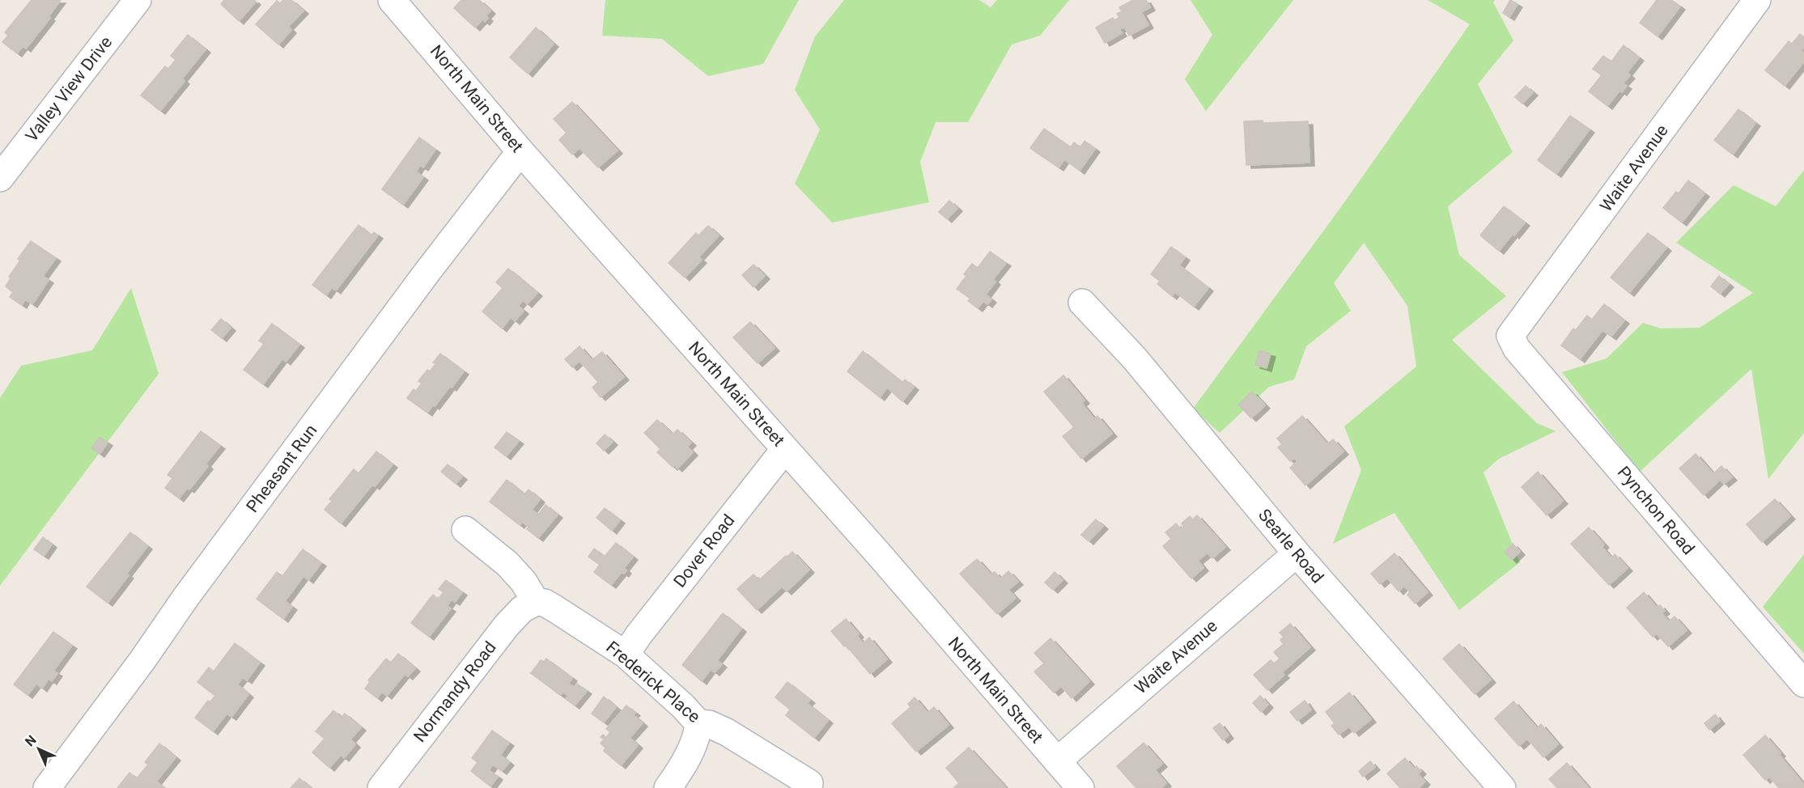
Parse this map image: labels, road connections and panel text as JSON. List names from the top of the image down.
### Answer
{
  "streets": {
    "street": [
      "Valley View Drive",
      "North Main Street",
      "Waite Avenue",
      "Pheasant Run",
      "Pynchon Road",
      "Searle Road",
      "Dover Road",
      "Frederick Place",
      "Normandy Road"
    ]
  },
  "crossings": [
    ["North Main Street", "Waite Avenue"],
    ["North Main Street", "Pheasant Run"],
    ["North Main Street", "Dover Road"],
    ["Waite Avenue", "Pynchon Road"],
    ["Waite Avenue", "Searle Road"],
    ["Dover Road", "Frederick Place"],
    ["Frederick Place", "Normandy Road"]
  ],
  "north": "top left"
}
